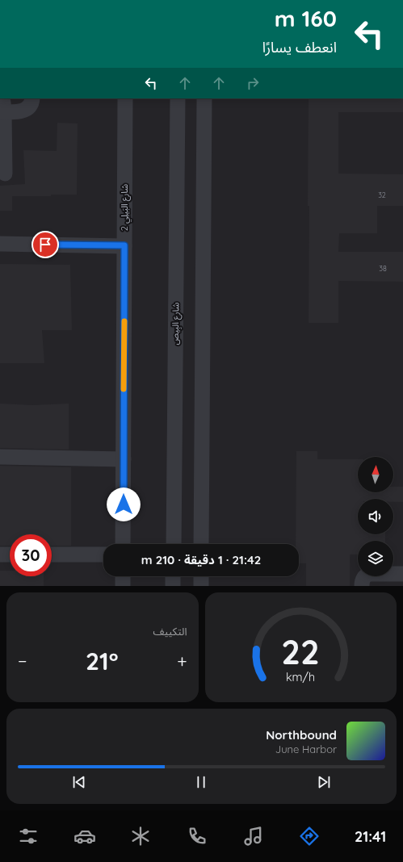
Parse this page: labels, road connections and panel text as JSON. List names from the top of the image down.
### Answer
{
  "streets": {
    "street": ["شارع البَيلِي 2", "شارع البِيص"]
  },
  "house_numbers": ["32", "38"],
  "north": "top",
  "page": {
    "turn": ["160 m", "انعطف يسارًا"],
    "limit": "30",
    "trip": "21:42 · 1 دقيقة · 210 m",
    "tile": "التكييف",
    "heat": ["−", "21°", "+"],
    "song": ["Northbound", "June Harbor"],
    "tabs": "21:41",
    "gauge": ["22", "km/h"]
  }
}
